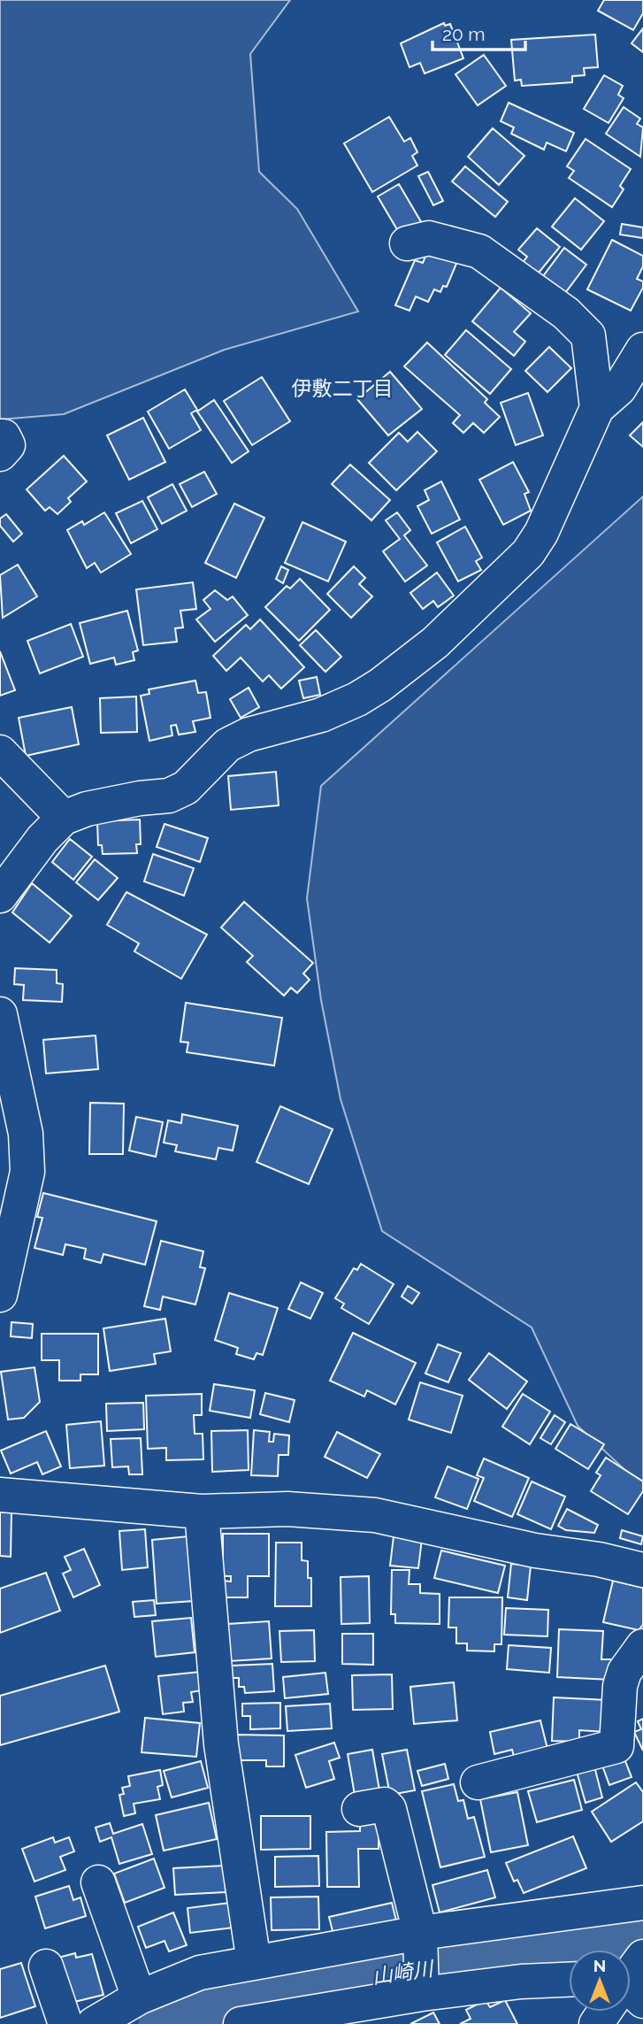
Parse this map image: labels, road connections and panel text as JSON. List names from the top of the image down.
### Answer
{
  "districts": ["伊敷二丁目"],
  "water": ["山崎川"],
  "scale_bar": "20 m",
  "north": "top"
}
